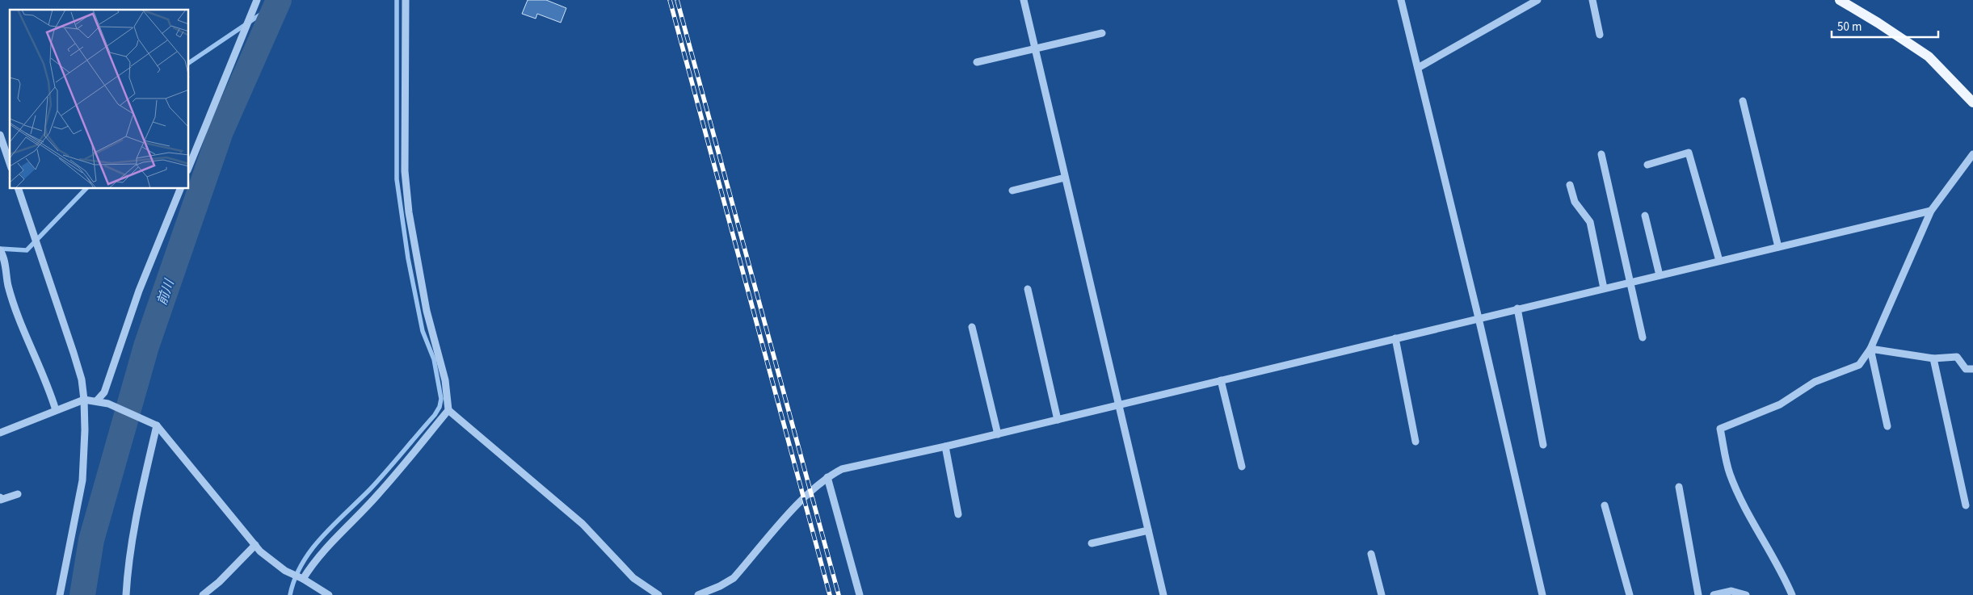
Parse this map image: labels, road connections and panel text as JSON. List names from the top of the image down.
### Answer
{
  "water": ["前川"],
  "scale_bar": "50 m"
}
